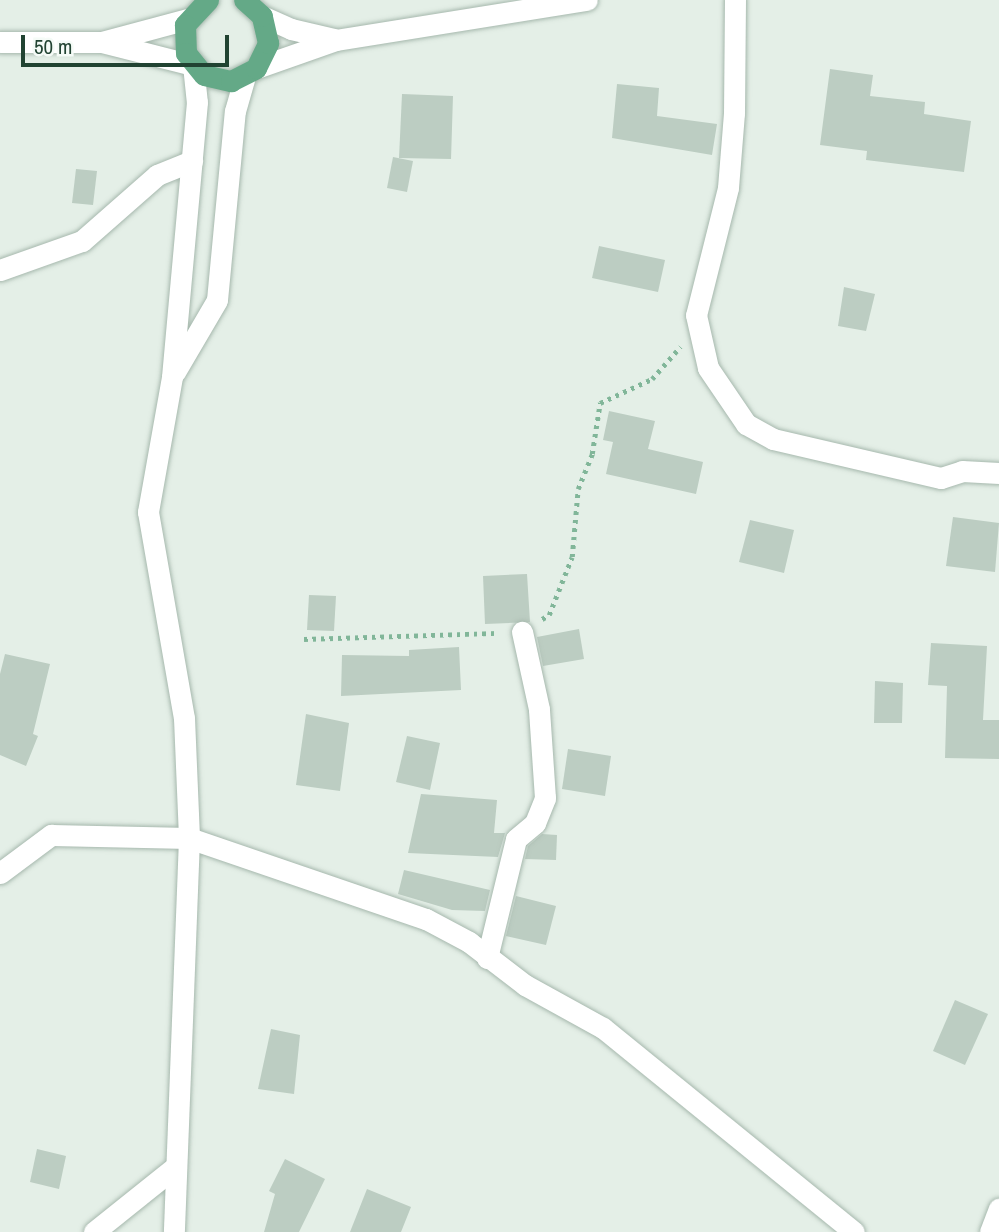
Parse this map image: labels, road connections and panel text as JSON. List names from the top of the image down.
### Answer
{
  "scale_bar": "50 m"
}
